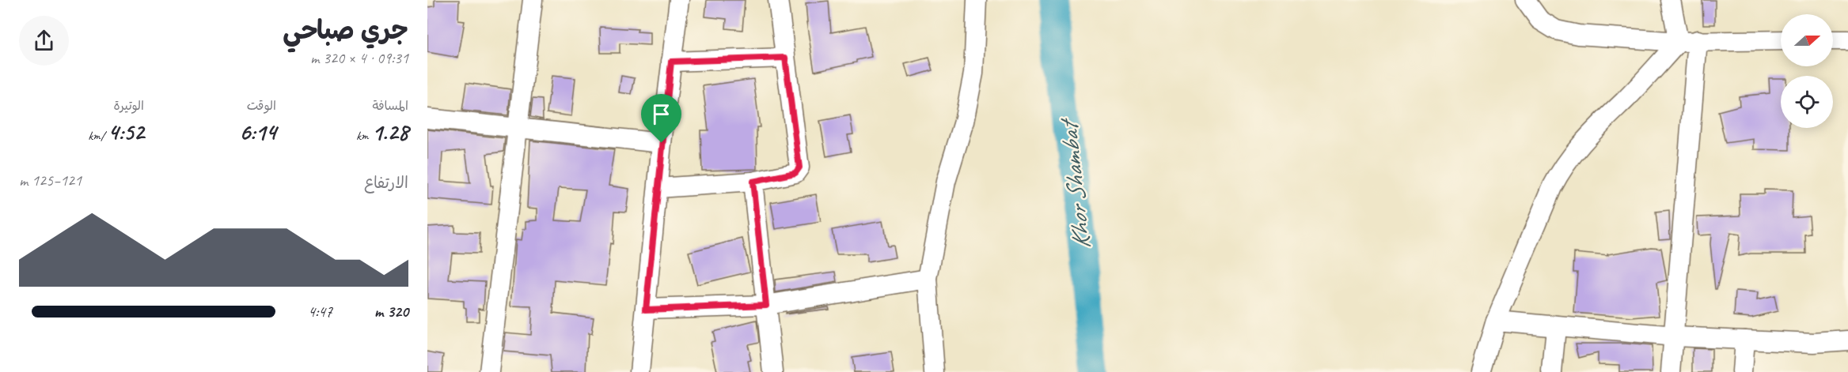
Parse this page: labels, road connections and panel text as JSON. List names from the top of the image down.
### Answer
{
  "water": ["Khor Shambat"],
  "north": "right",
  "page": {
    "heading": ["جري صباحي", "09:31 · 4 × 320 m"],
    "stats": [
      ["المسافة", "1.28 km"],
      ["الوقت", "6:14"],
      ["الوتيرة", "4:52 /km"]
    ],
    "chart": ["الارتفاع", "121–125 m"],
    "list": [
      {
        "name": "320 m",
        "note": "4:47"
      }
    ]
  }
}
